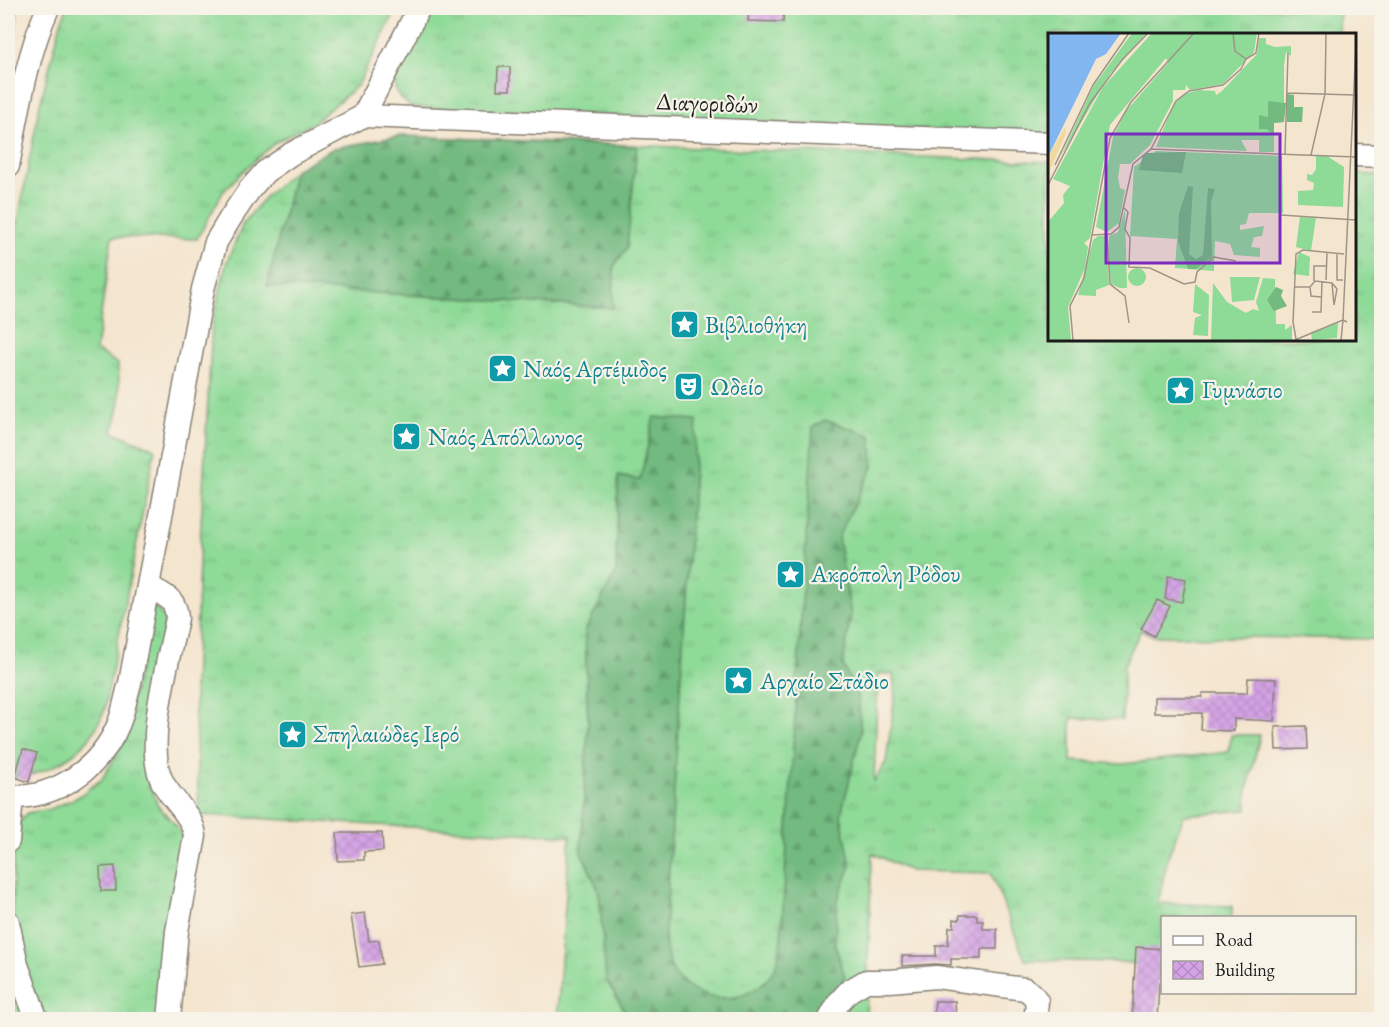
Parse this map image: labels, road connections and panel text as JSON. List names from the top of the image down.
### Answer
{
  "streets": {
    "street": ["Διαγοριδών"]
  },
  "places": {
    "place": [
      "Βιβλιοθήκη",
      "Ναός Αρτέμιδος",
      "Γυμνάσιο",
      "Ναός Απόλλωνος",
      "Ακρόπολη Ρόδου",
      "Αρχαίο Στάδιο",
      "Σπηλαιώδες Ιερό"
    ],
    "theatre": ["Ωδείο"]
  },
  "legend": ["Road", "Building"]
}
